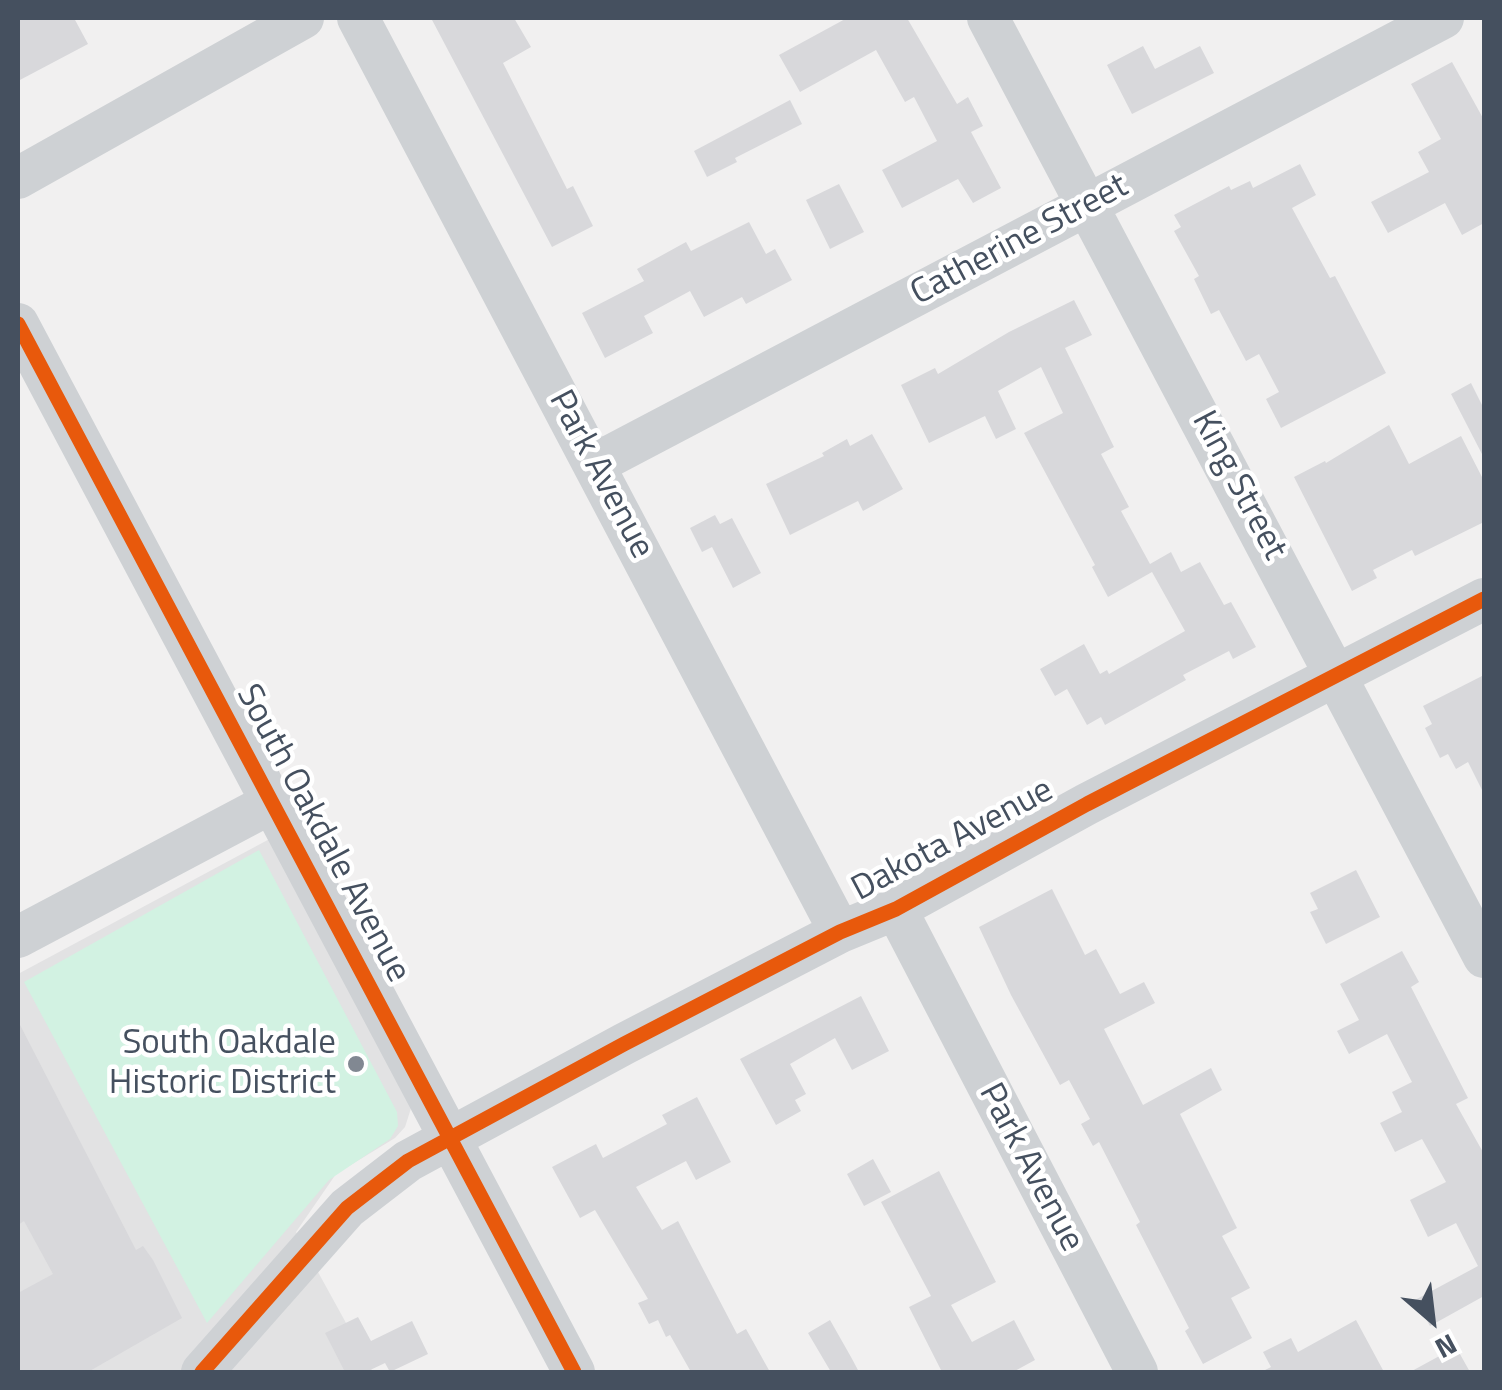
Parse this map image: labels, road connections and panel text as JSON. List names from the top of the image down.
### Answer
{
  "streets": {
    "street": [
      "Catherine Street",
      "Park Avenue",
      "King Street",
      "South Oakdale Avenue",
      "Dakota Avenue"
    ]
  },
  "crossings": [
    ["Catherine Street", "Park Avenue"],
    ["Catherine Street", "King Street"],
    ["Park Avenue", "Dakota Avenue"],
    ["King Street", "Dakota Avenue"],
    ["South Oakdale Avenue", "Dakota Avenue"]
  ],
  "places": ["South Oakdale Historic District"],
  "north": "bottom right"
}
